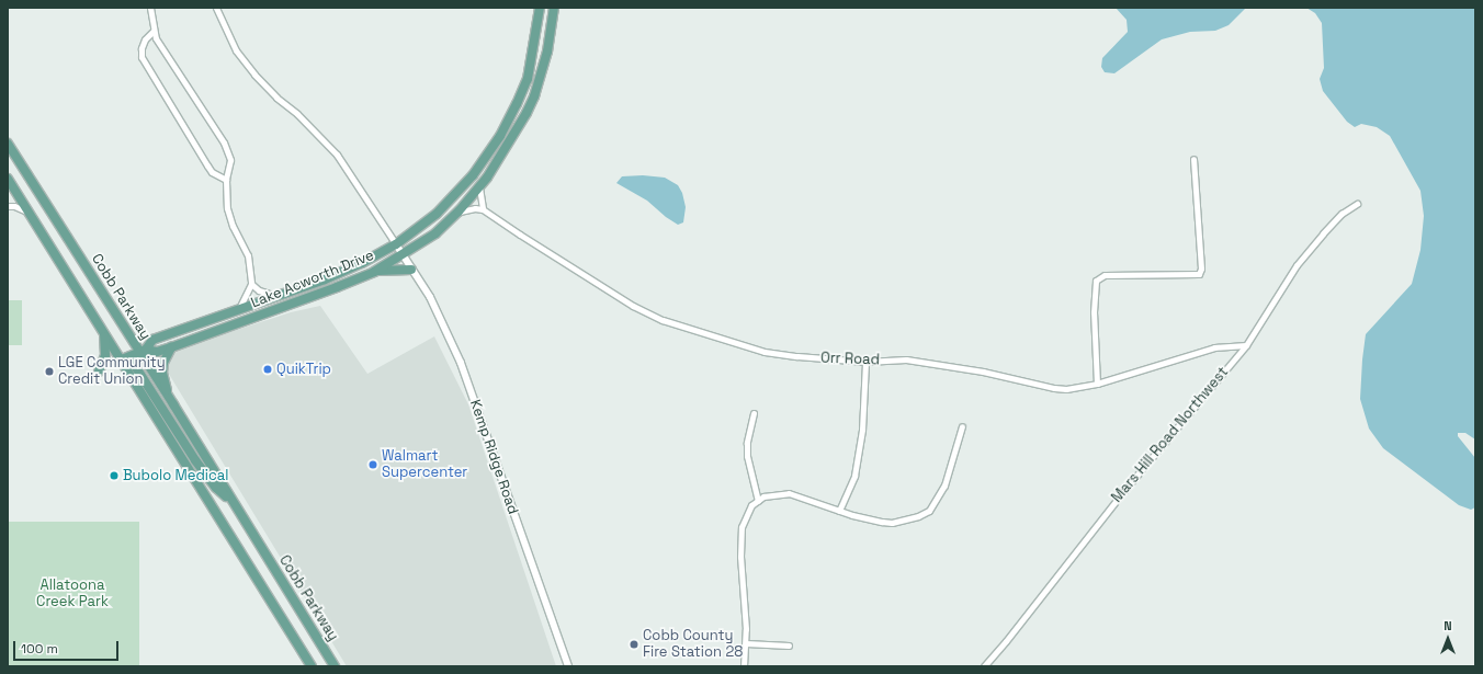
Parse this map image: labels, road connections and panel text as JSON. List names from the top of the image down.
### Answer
{
  "streets": {
    "main road": ["Lake Acworth Drive", "Cobb Parkway"],
    "street": ["Orr Road", "Mars Hill Road Northwest", "Kemp Ridge Road"]
  },
  "crossings": [
    ["Lake Acworth Drive", "Cobb Parkway"],
    ["Lake Acworth Drive", "Kemp Ridge Road"],
    ["Orr Road", "Mars Hill Road Northwest"]
  ],
  "parks": ["Allatoona Creek Park"],
  "places": [
    "QuikTrip",
    "LGE Community Credit Union",
    "Walmart Supercenter",
    "Bubolo Medical",
    "Cobb County Fire Station 28"
  ],
  "scale_bar": "100 m",
  "north": "top"
}
